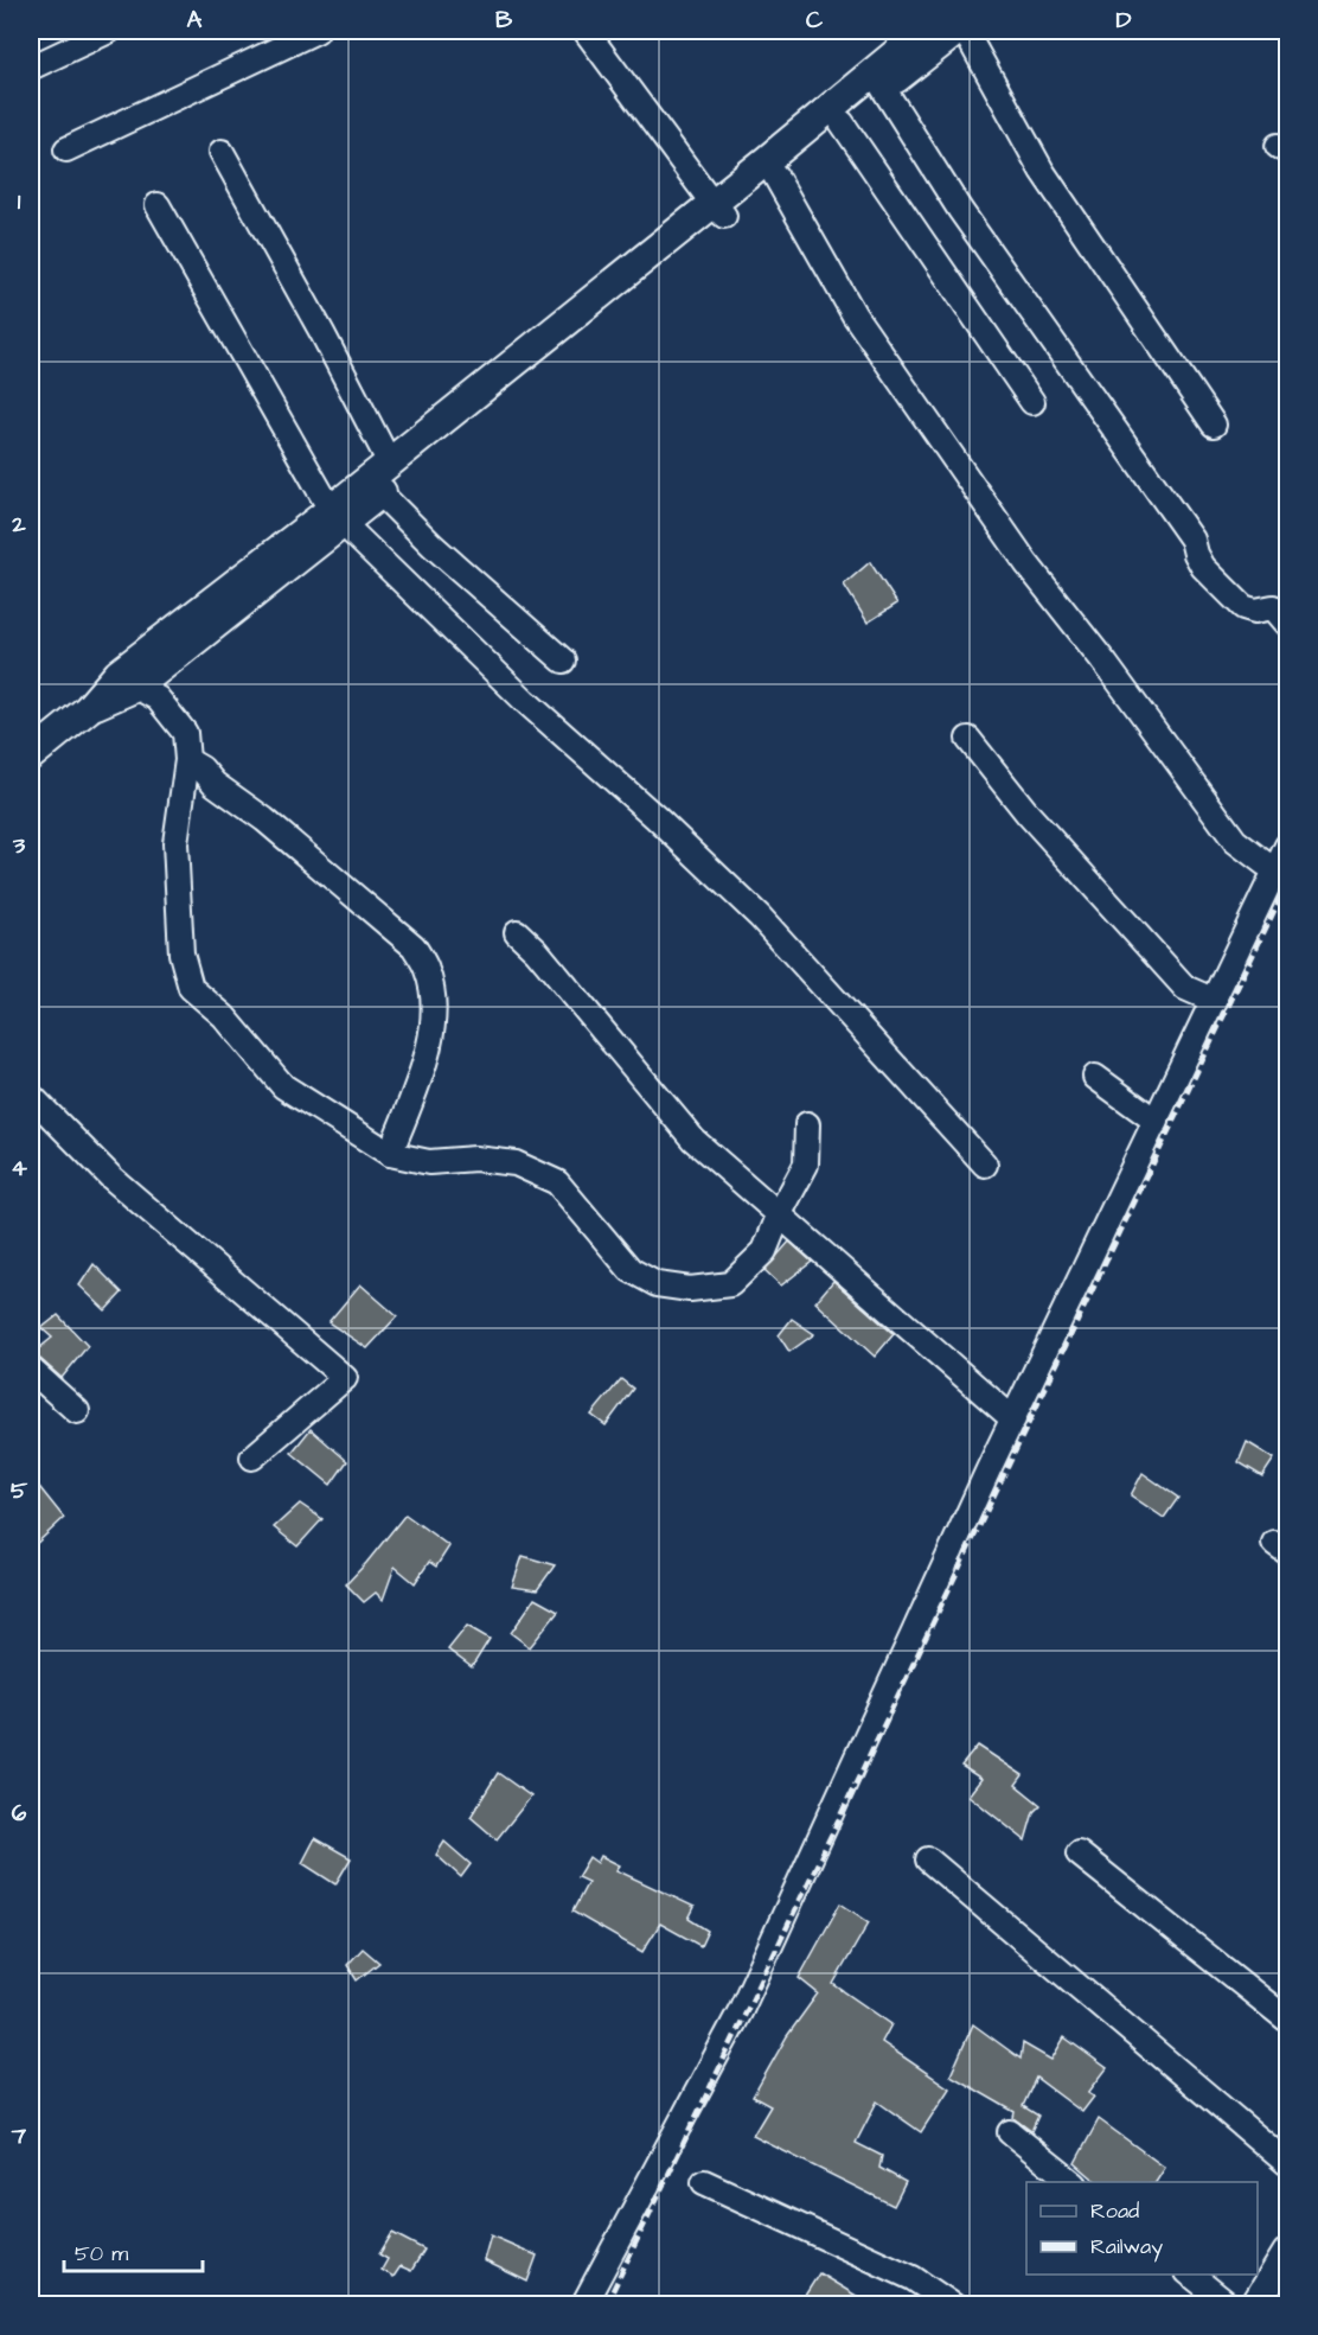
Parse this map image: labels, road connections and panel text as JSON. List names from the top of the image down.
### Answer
{
  "legend": ["Road", "Railway"],
  "scale_bar": "50 m",
  "grid": {
    "columns": [
      "A",
      "B",
      "C",
      "D"
    ],
    "rows": [
      "1",
      "2",
      "3",
      "4",
      "5",
      "6",
      "7"
    ]
  }
}
